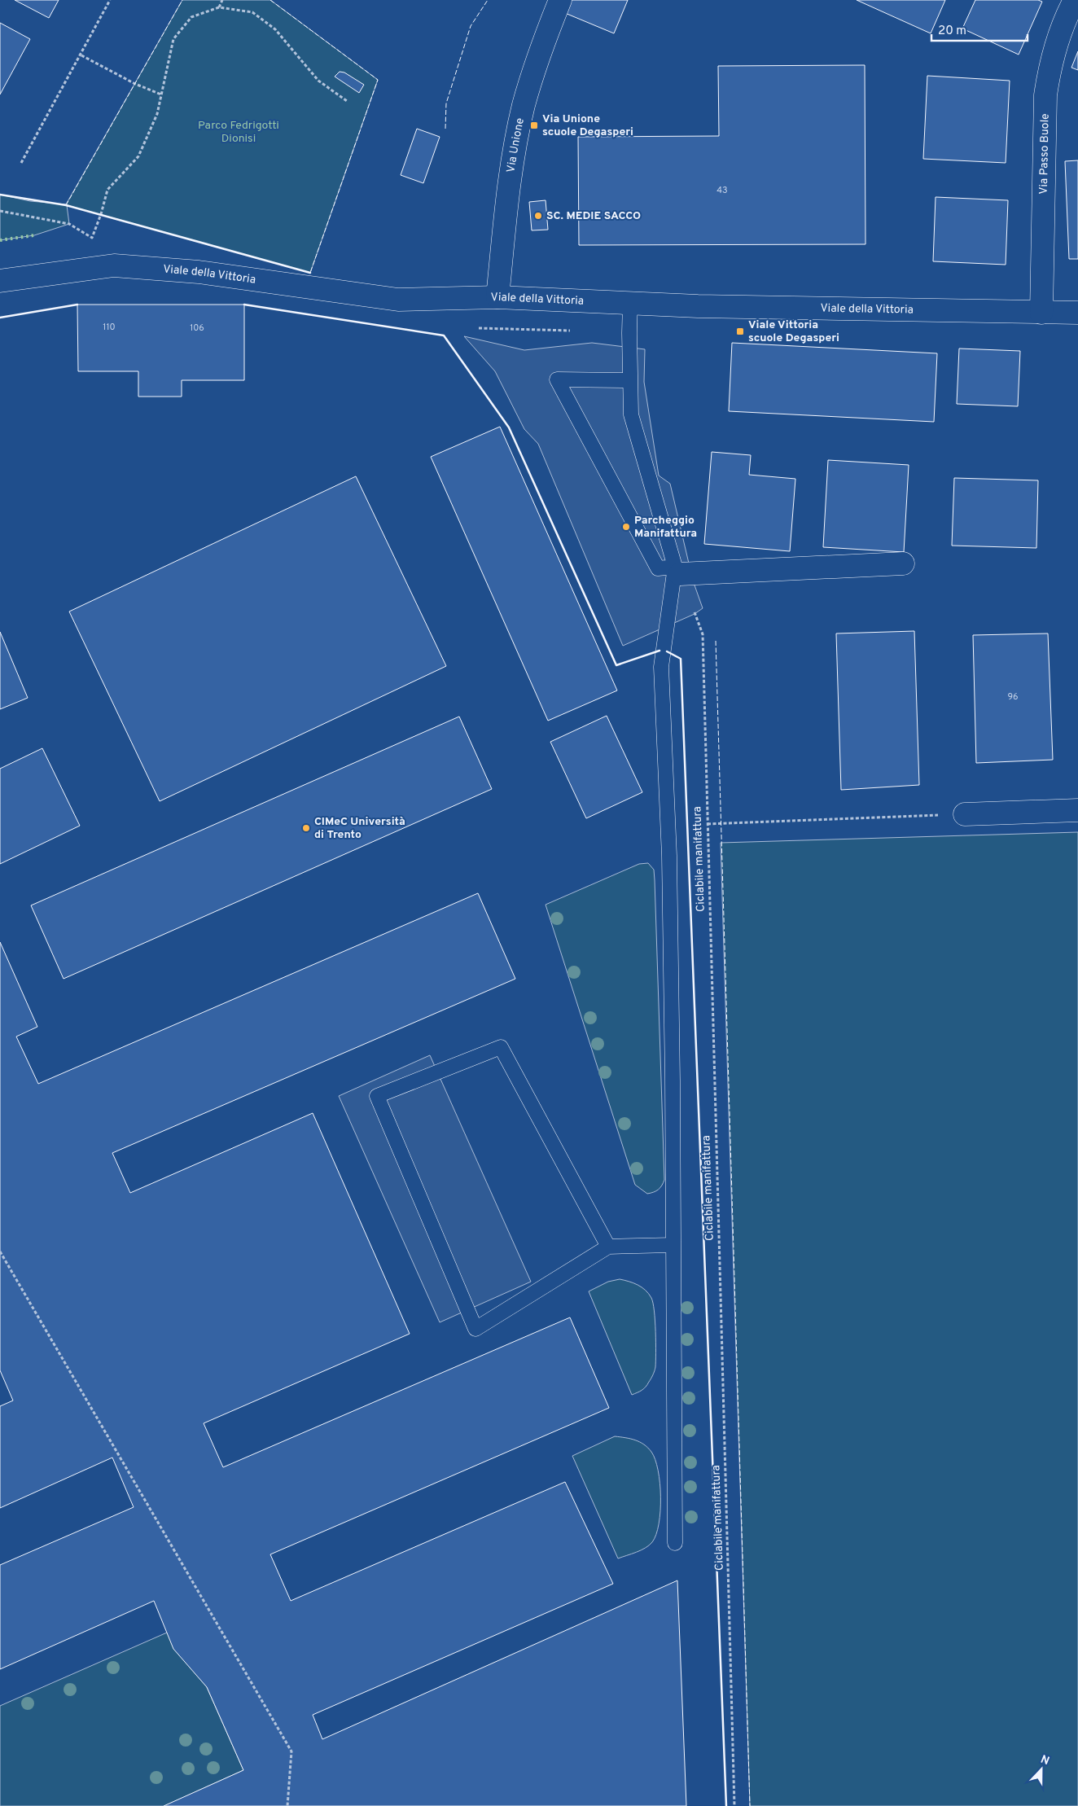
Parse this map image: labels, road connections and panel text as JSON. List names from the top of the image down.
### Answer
{
  "streets": {
    "street": ["Via Unione", "Via Passo Buole", "Viale della Vittoria"],
    "path": ["Ciclabile manifattura"]
  },
  "crossings": [
    ["Via Unione", "Viale della Vittoria"],
    ["Via Passo Buole", "Viale della Vittoria"]
  ],
  "parks": ["Parco Fedrigotti Dionisi"],
  "places": {
    "transit": ["Via Unione scuole Degasperi", "Viale Vittoria scuole Degasperi"],
    "other": ["SC. MEDIE SACCO", "Parcheggio Manifattura", "CIMeC Università di Trento"]
  },
  "house_numbers": [
    "43",
    "110",
    "106",
    "96"
  ],
  "scale_bar": "20 m",
  "north": "top"
}
